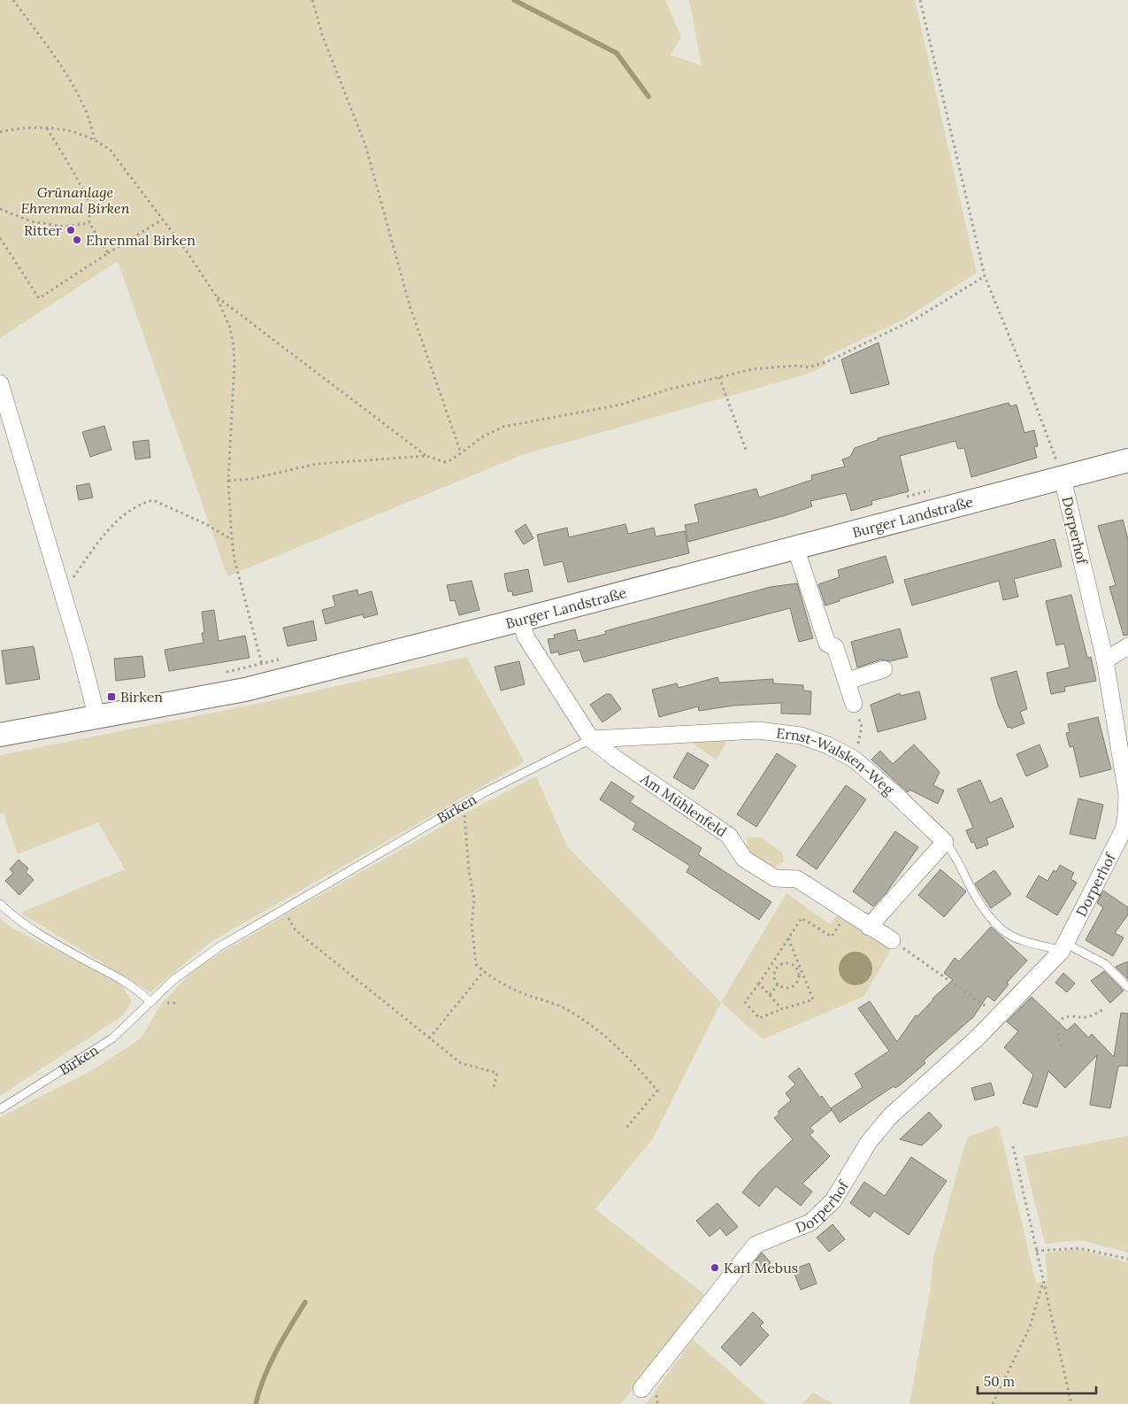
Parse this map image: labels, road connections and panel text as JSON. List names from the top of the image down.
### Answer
{
  "streets": {
    "main road": ["Burger Landstraße"],
    "street": ["Dorperhof", "Ernst-Walsken-Weg", "Am Mühlenfeld"],
    "lane": ["Birken"]
  },
  "crossings": [
    ["Burger Landstraße", "Dorperhof"],
    ["Burger Landstraße", "Am Mühlenfeld"],
    ["Ernst-Walsken-Weg", "Am Mühlenfeld"],
    ["Ernst-Walsken-Weg", "Birken"],
    ["Am Mühlenfeld", "Birken"]
  ],
  "parks": ["Grünanlage Ehrenmal Birken"],
  "places": {
    "other": ["Ritter", "Ehrenmal Birken", "Karl Mebus"],
    "transit": ["Birken"]
  },
  "scale_bar": "50 m"
}
